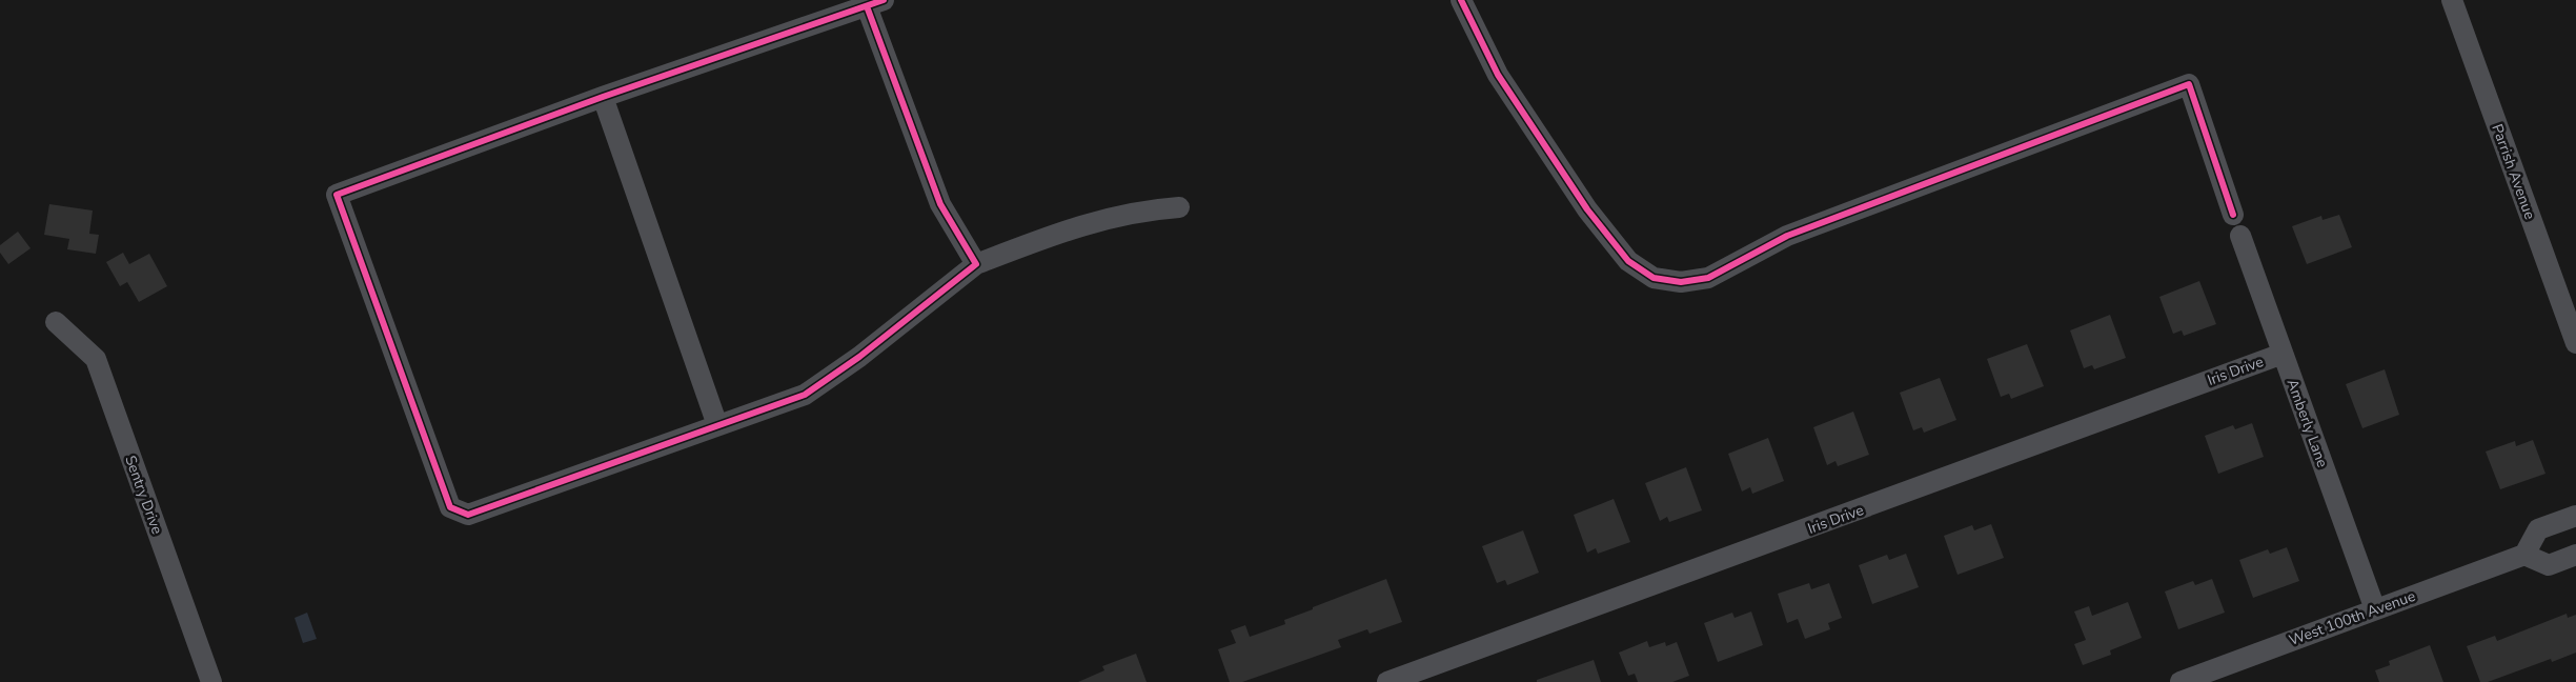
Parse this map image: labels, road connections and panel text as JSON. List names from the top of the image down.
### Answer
{
  "streets": {
    "street": [
      "Parrish Avenue",
      "Iris Drive",
      "Amberly Lane",
      "Sentry Drive",
      "West 100th Avenue"
    ]
  },
  "crossings": [
    ["Iris Drive", "Amberly Lane"],
    ["Amberly Lane", "West 100th Avenue"]
  ]
}
